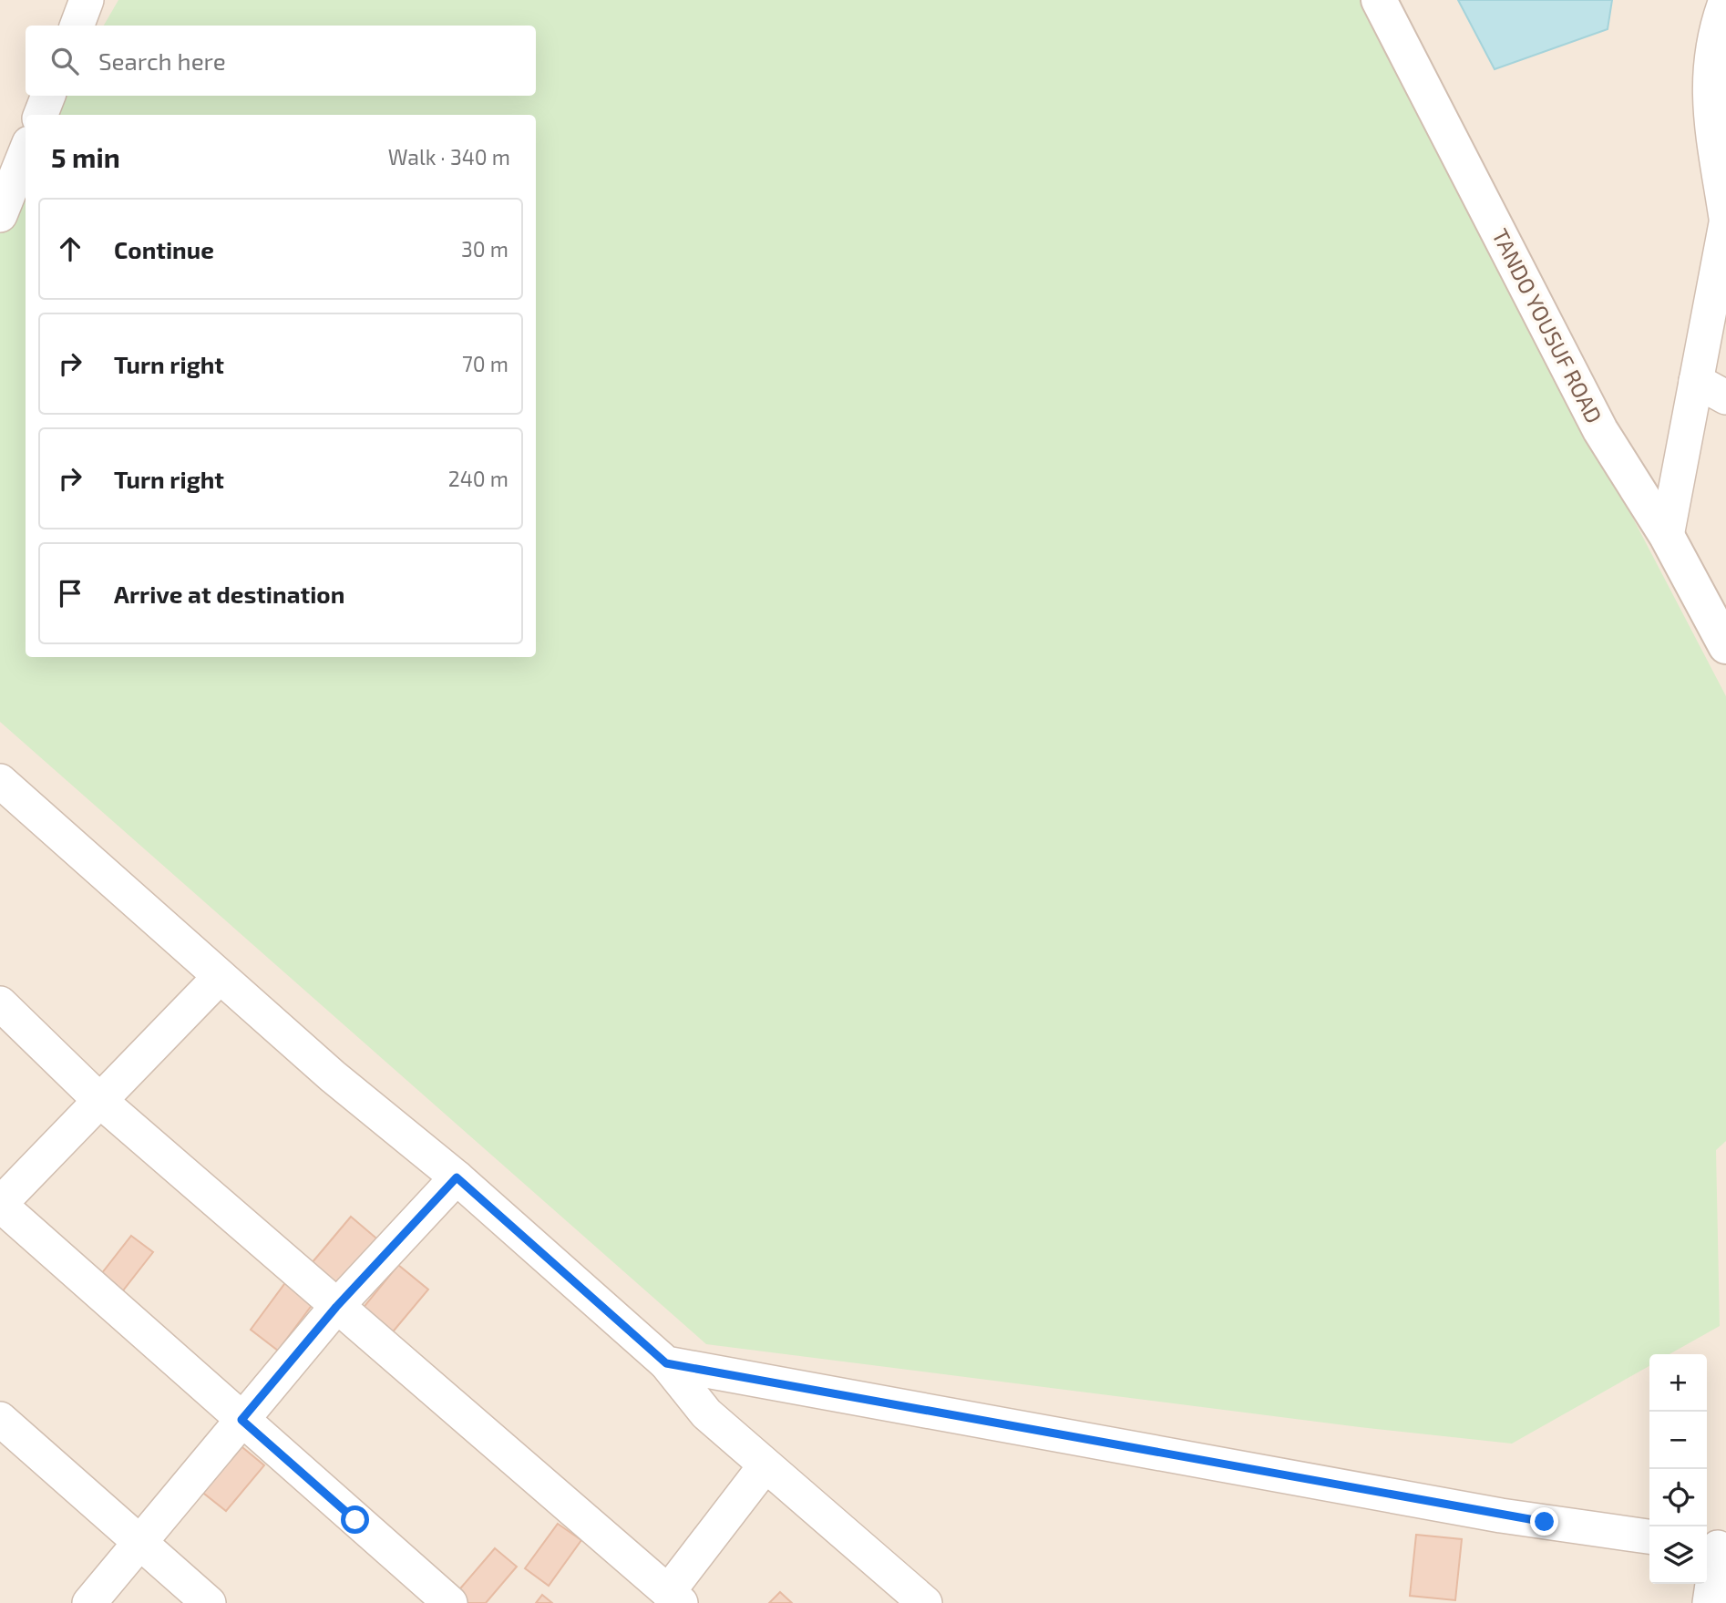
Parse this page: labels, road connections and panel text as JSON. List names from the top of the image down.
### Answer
{
  "streets": {
    "street": ["TANDO YOUSUF ROAD"]
  },
  "page": {
    "search": "Search here",
    "heading": ["5 min", "Walk · 340 m"],
    "list": [
      ["Continue", "30 m"],
      ["Turn right", "70 m"],
      ["Turn right", "240 m"],
      "Arrive at destination"
    ],
    "map_buttons": ["+", "−"]
  }
}
